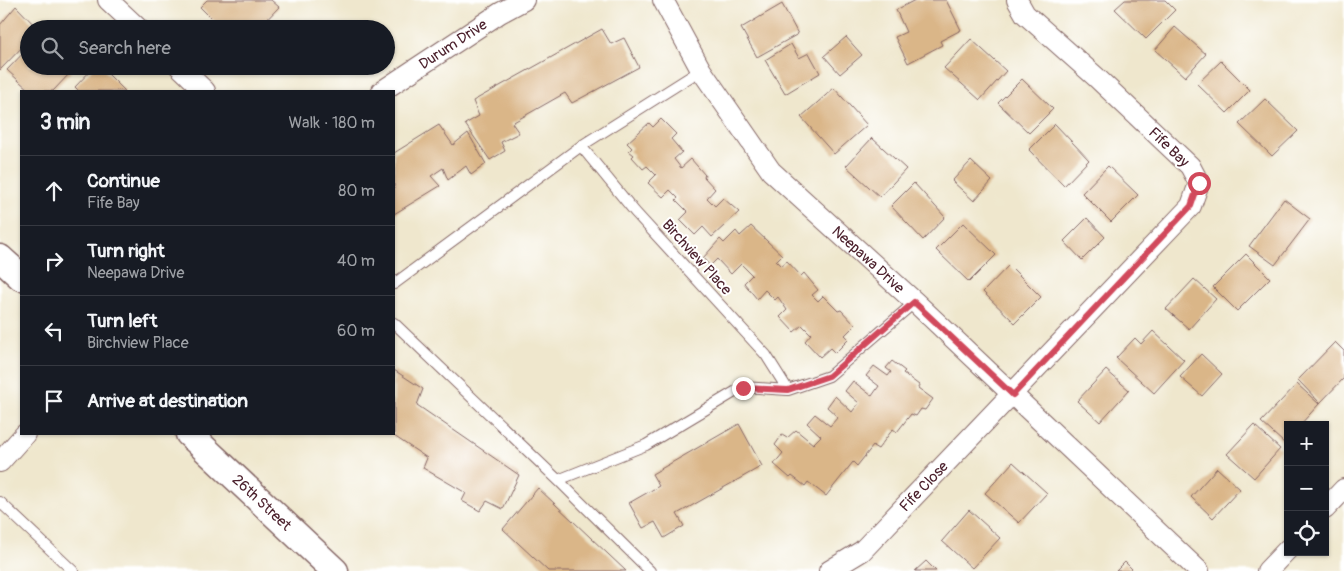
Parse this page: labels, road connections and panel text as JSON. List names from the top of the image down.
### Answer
{
  "streets": {
    "street": [
      "Durum Drive",
      "Fife Bay",
      "Neepawa Drive",
      "Fife Close",
      "26th Street"
    ],
    "lane": ["Birchview Place"]
  },
  "crossings": [
    ["Fife Bay", "Neepawa Drive"],
    ["Fife Bay", "Fife Close"],
    ["Neepawa Drive", "Fife Close"]
  ],
  "page": {
    "search": "Search here",
    "heading": ["3 min", "Walk · 180 m"],
    "list": [
      ["Continue", "Fife Bay", "80 m"],
      ["Turn right", "Neepawa Drive", "40 m"],
      ["Turn left", "Birchview Place", "60 m"],
      "Arrive at destination"
    ],
    "map_buttons": ["+", "−"]
  }
}
